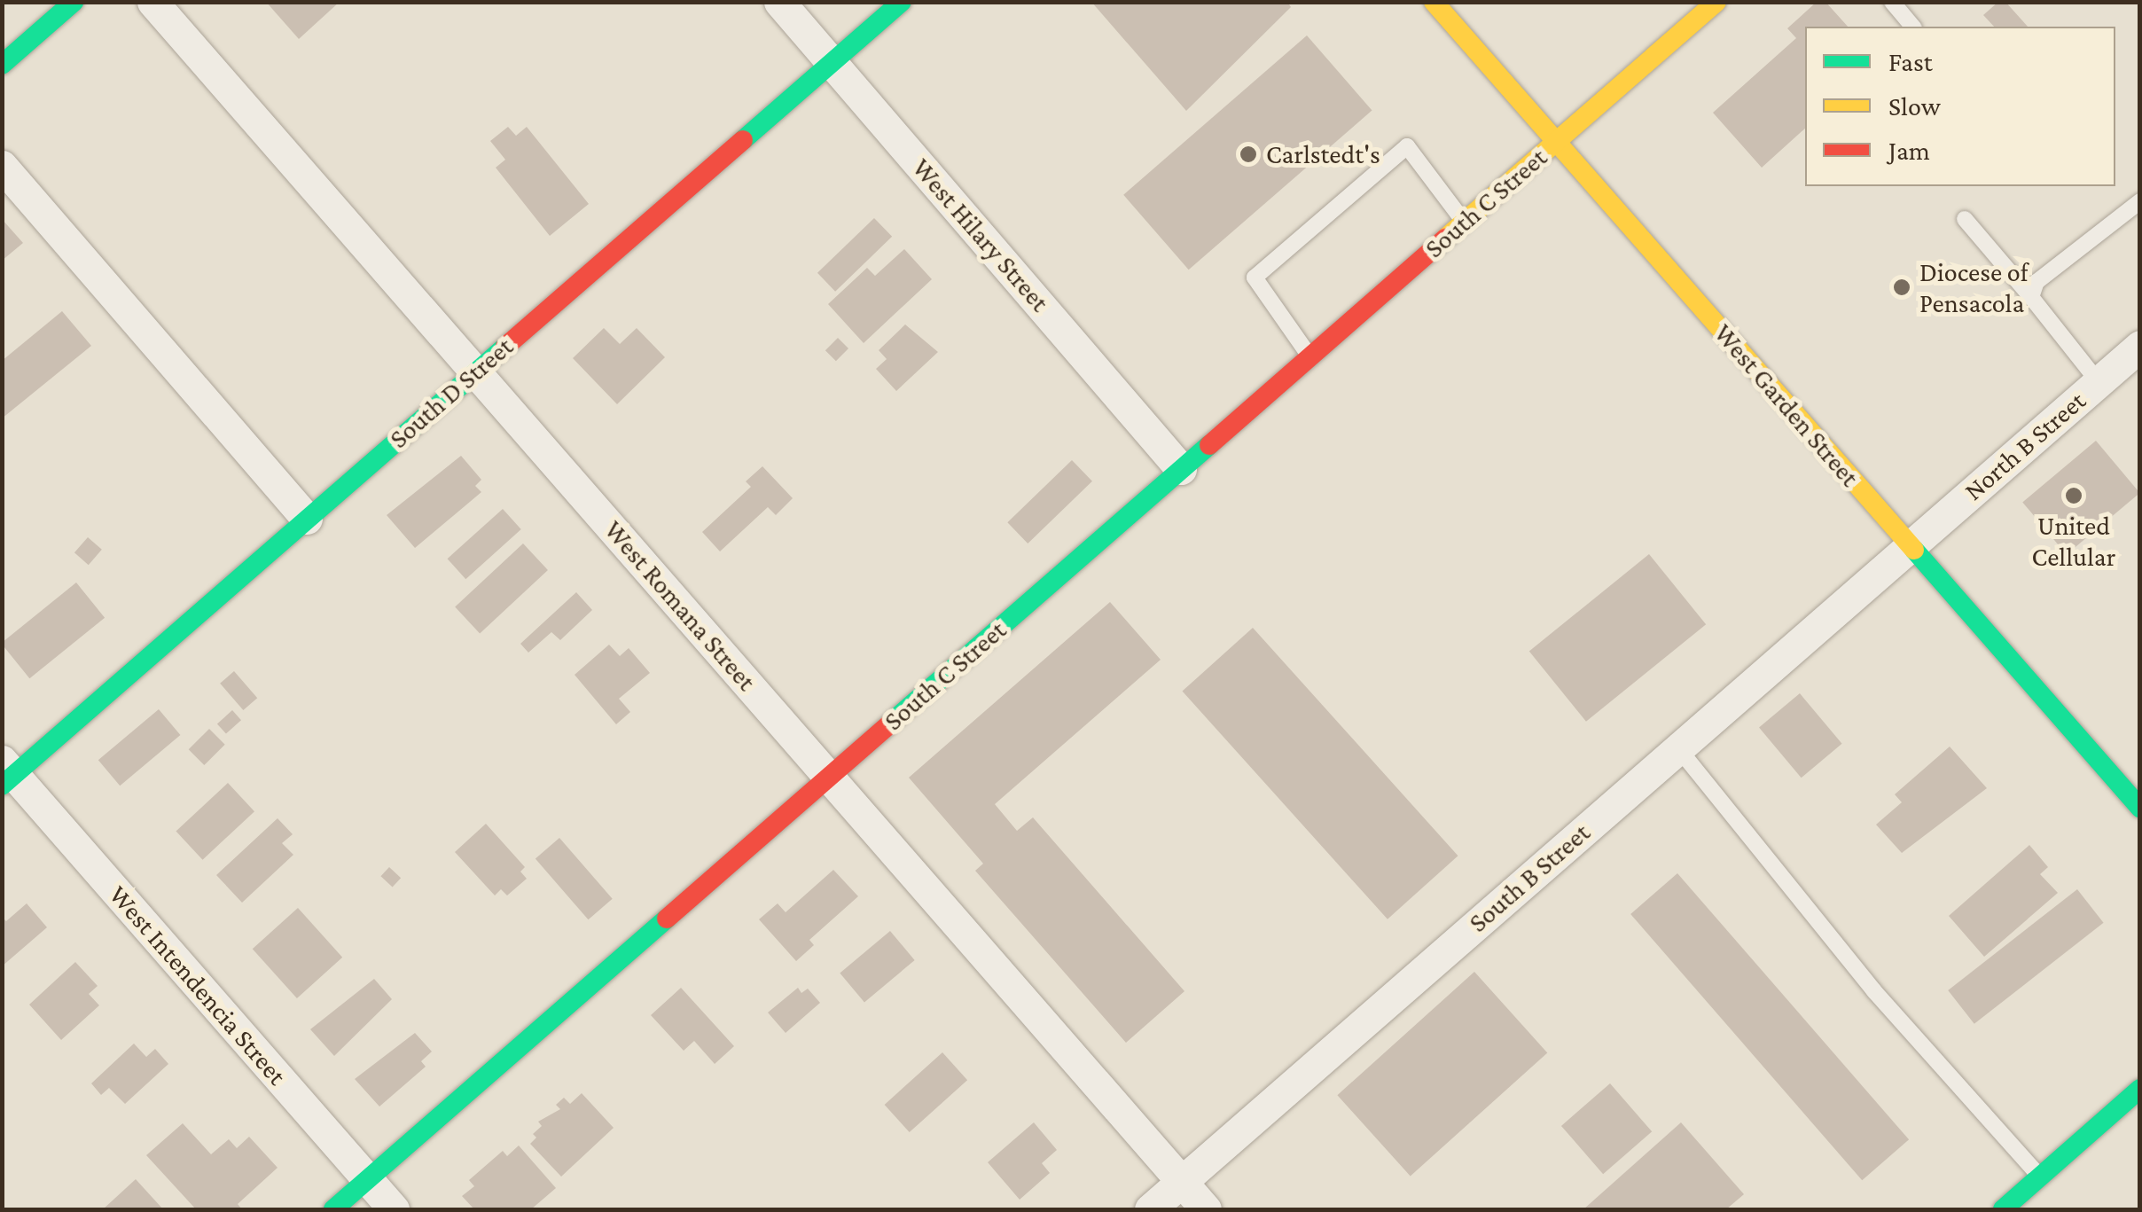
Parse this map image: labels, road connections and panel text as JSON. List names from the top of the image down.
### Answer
{
  "streets": {
    "street": [
      "South C Street",
      "West Hilary Street",
      "South D Street",
      "West Garden Street",
      "North B Street",
      "West Romana Street",
      "South B Street",
      "West Intendencia Street"
    ]
  },
  "crossings": [
    ["South C Street", "West Hilary Street"],
    ["South C Street", "West Garden Street"],
    ["South C Street", "West Romana Street"],
    ["South C Street", "West Intendencia Street"],
    ["West Hilary Street", "South D Street"],
    ["South D Street", "West Romana Street"],
    ["South D Street", "West Intendencia Street"],
    ["West Garden Street", "North B Street"],
    ["West Garden Street", "South B Street"],
    ["North B Street", "South B Street"],
    ["West Romana Street", "South B Street"]
  ],
  "places": ["Carlstedt's", "Diocese of Pensacola", "United Cellular"],
  "legend": ["Fast", "Slow", "Jam"]
}
